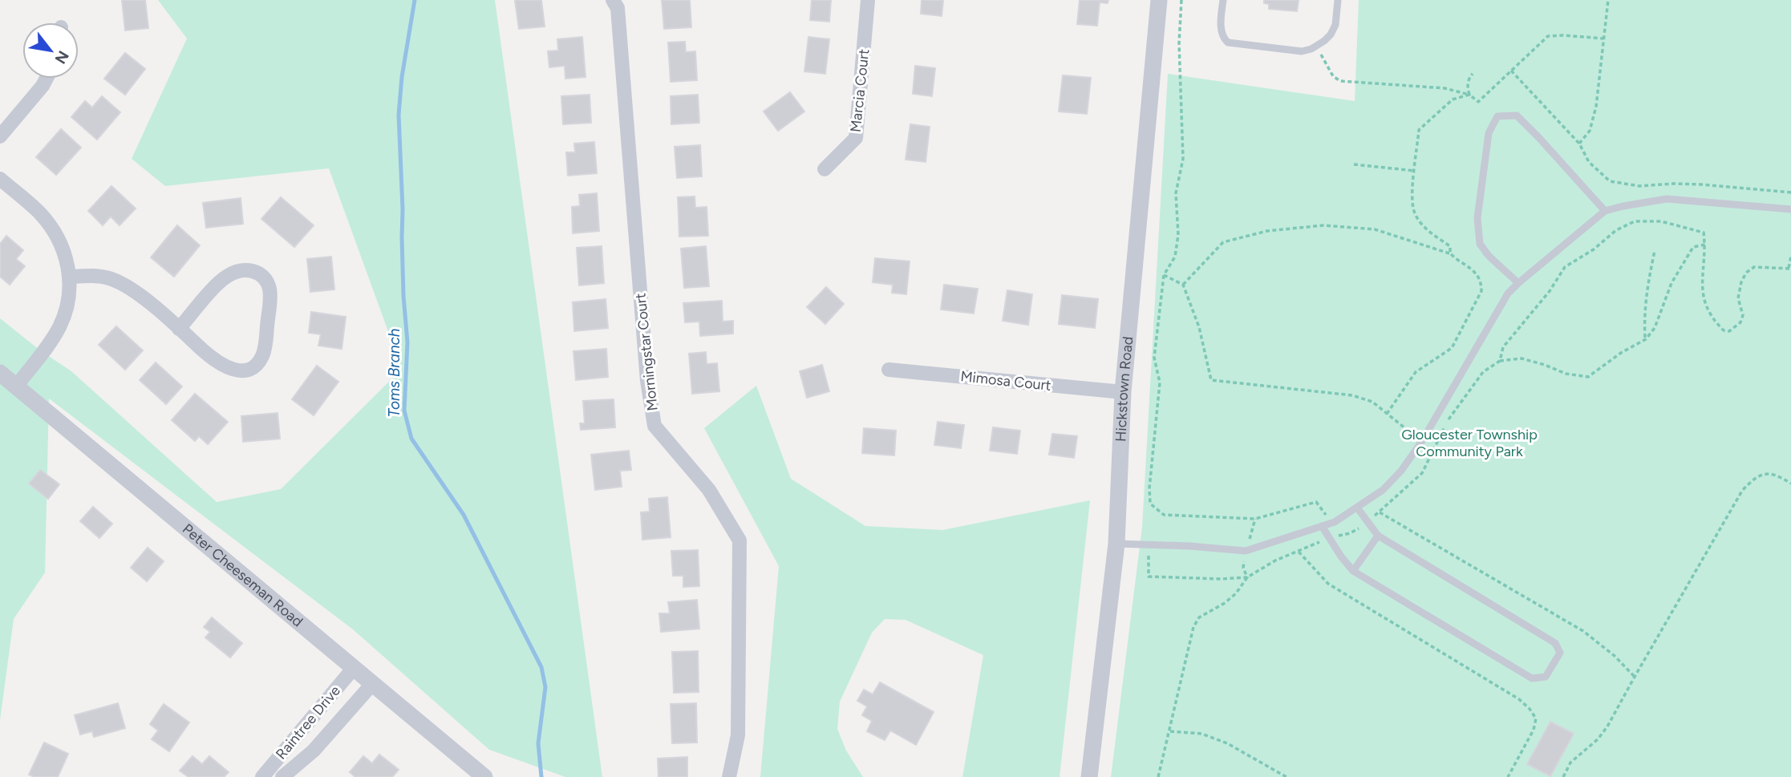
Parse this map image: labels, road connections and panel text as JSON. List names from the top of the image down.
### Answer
{
  "streets": {
    "street": [
      "Marcia Court",
      "Morningstar Court",
      "Mimosa Court",
      "Hickstown Road",
      "Peter Cheeseman Road",
      "Raintree Drive"
    ]
  },
  "crossings": [
    ["Mimosa Court", "Hickstown Road"],
    ["Peter Cheeseman Road", "Raintree Drive"]
  ],
  "water": ["Toms Branch"],
  "parks": ["Gloucester Township Community Park"],
  "north": "bottom right"
}
